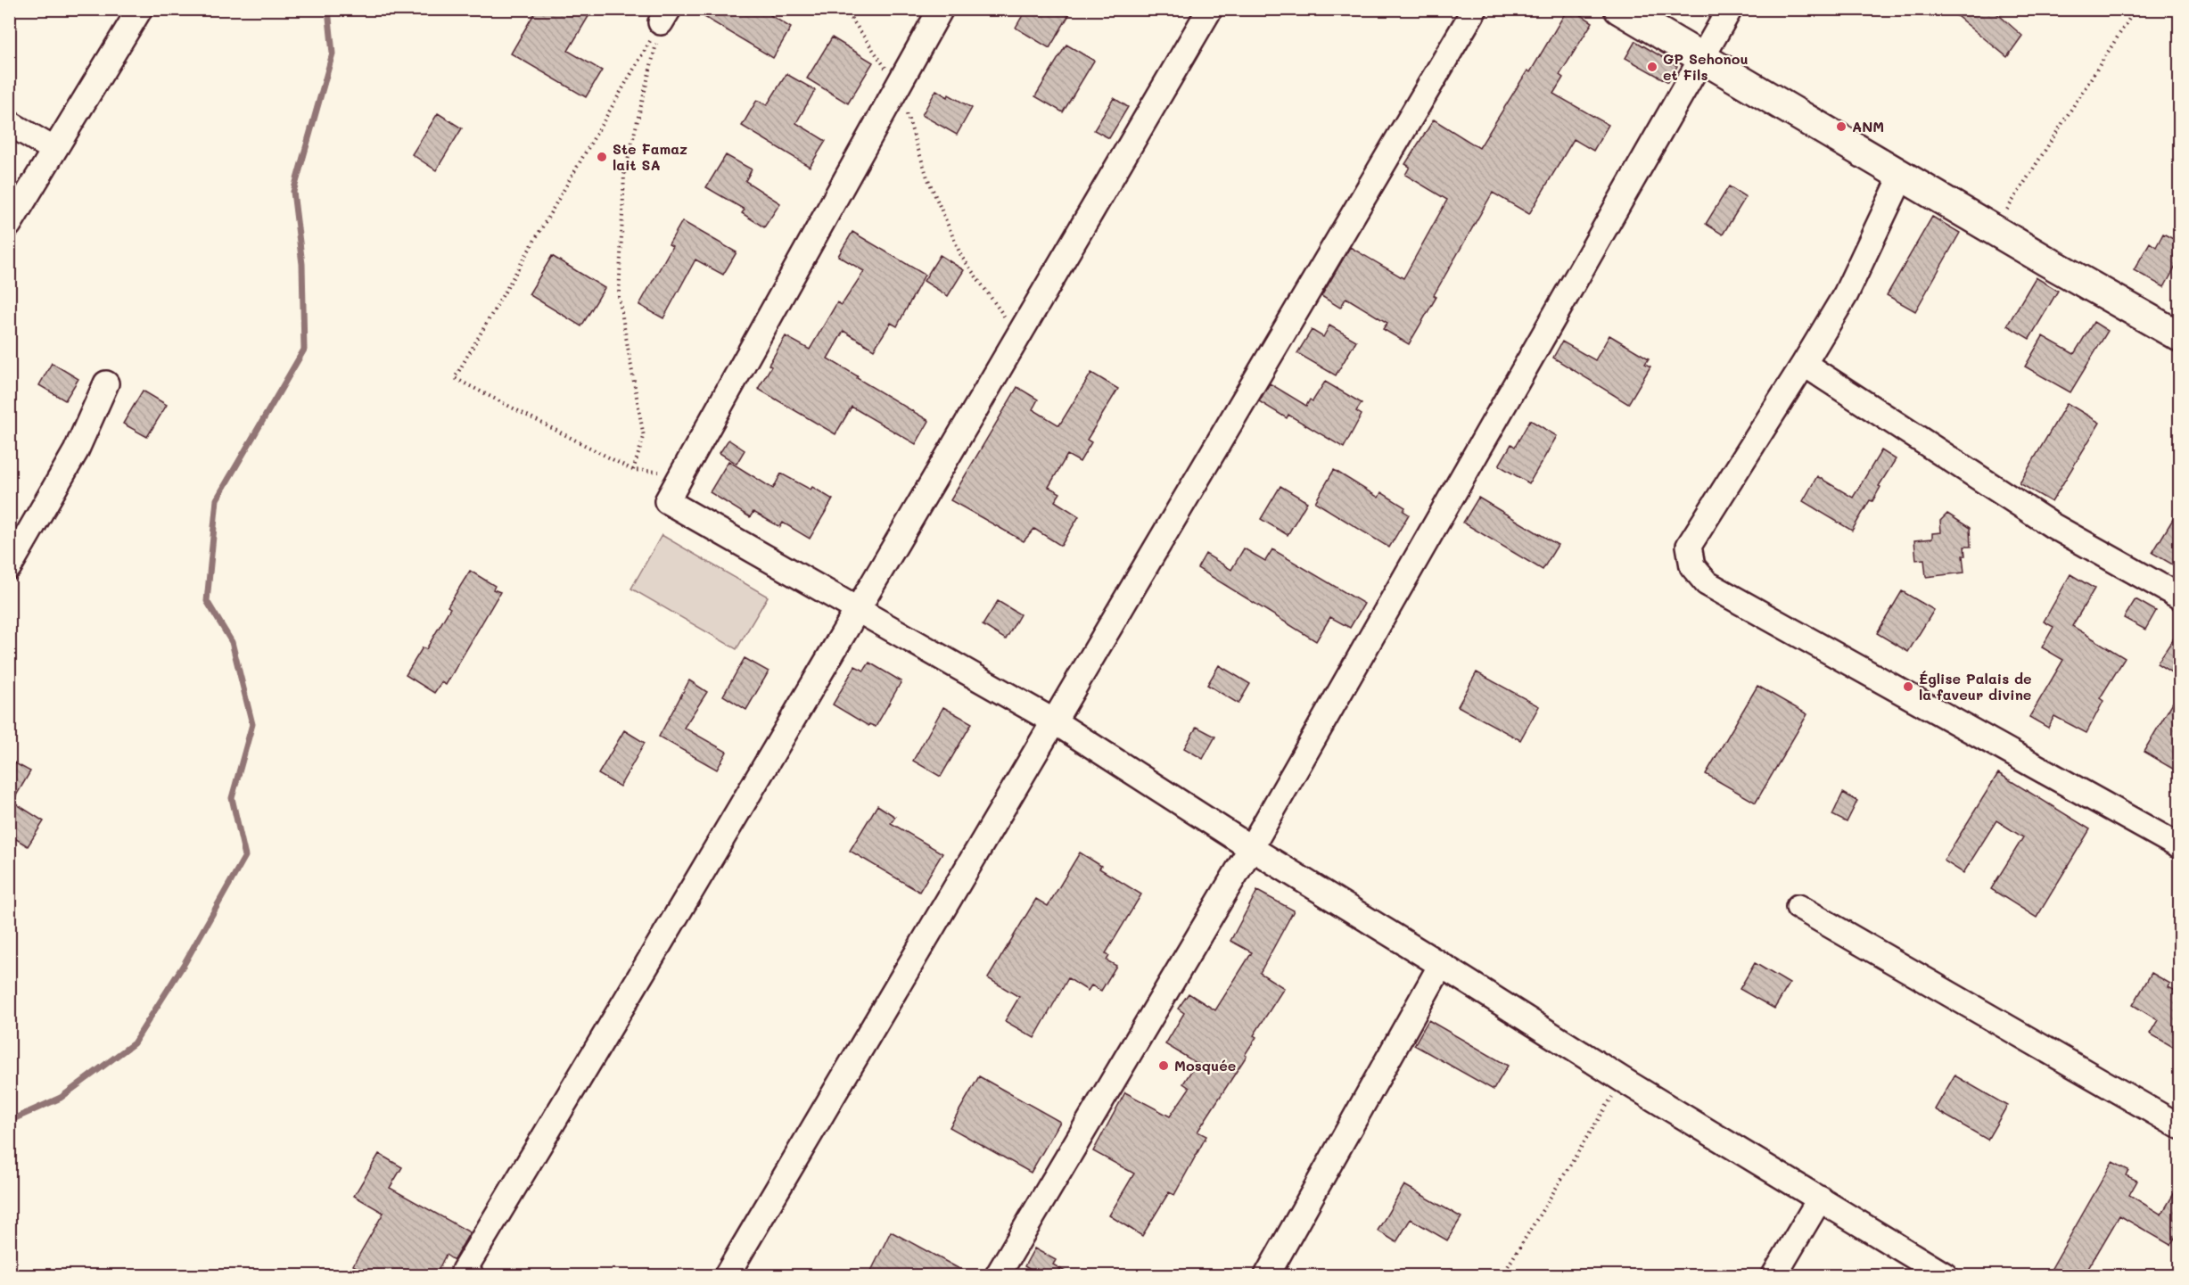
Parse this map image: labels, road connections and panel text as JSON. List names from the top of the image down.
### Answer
{
  "places": [
    "GP Sehonou et Fils",
    "ANM",
    "Ste Famaz lait SA",
    "Église Palais de la faveur divine",
    "Mosquée"
  ]
}
